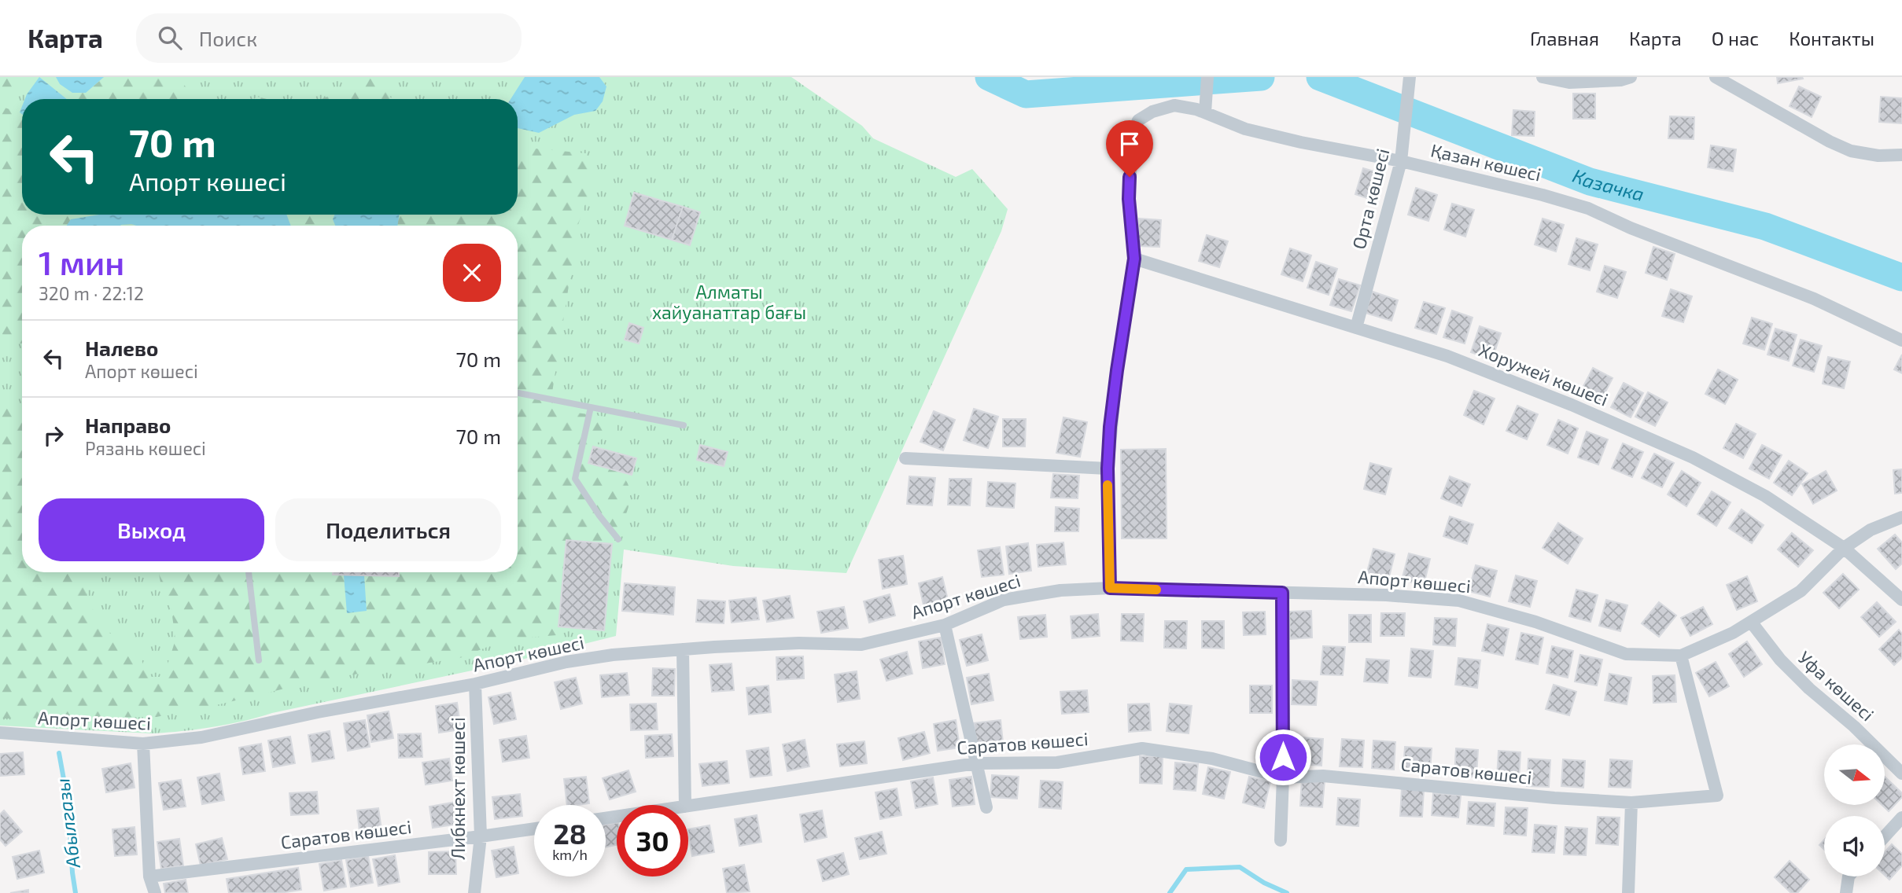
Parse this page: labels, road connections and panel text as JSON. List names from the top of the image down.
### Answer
{
  "streets": {
    "street": [
      "Қазан көшесі",
      "Орта көшесі",
      "Хоружей көшесі",
      "Апорт көшесі",
      "Уфа көшесі",
      "Саратов көшесі",
      "Либкнехт көшесі"
    ]
  },
  "crossings": [
    ["Қазан көшесі", "Орта көшесі"],
    ["Қазан көшесі", "Хоружей көшесі"],
    ["Орта көшесі", "Хоружей көшесі"],
    ["Хоружей көшесі", "Апорт көшесі"],
    ["Апорт көшесі", "Уфа көшесі"],
    ["Апорт көшесі", "Саратов көшесі"],
    ["Апорт көшесі", "Либкнехт көшесі"],
    ["Саратов көшесі", "Либкнехт көшесі"]
  ],
  "water": ["Казачка", "Абылгазы"],
  "parks": ["Алматы хайуанаттар бағы"],
  "north": "right",
  "page": {
    "header": "Карта",
    "search": "Поиск",
    "nav": [
      "Главная",
      "Карта",
      "О нас",
      "Контакты"
    ],
    "turn": ["70 m", "Апорт көшесі"],
    "heading": ["1 мин", "320 m · 22:12"],
    "list": [
      {
        "name": "Налево",
        "note": "Апорт көшесі",
        "value": "70 m"
      },
      {
        "name": "Направо",
        "note": "Рязань көшесі",
        "value": "70 m"
      }
    ],
    "buttons": ["Выход", "Поделиться"],
    "speed": "28 km/h",
    "limit": "30"
  }
}
